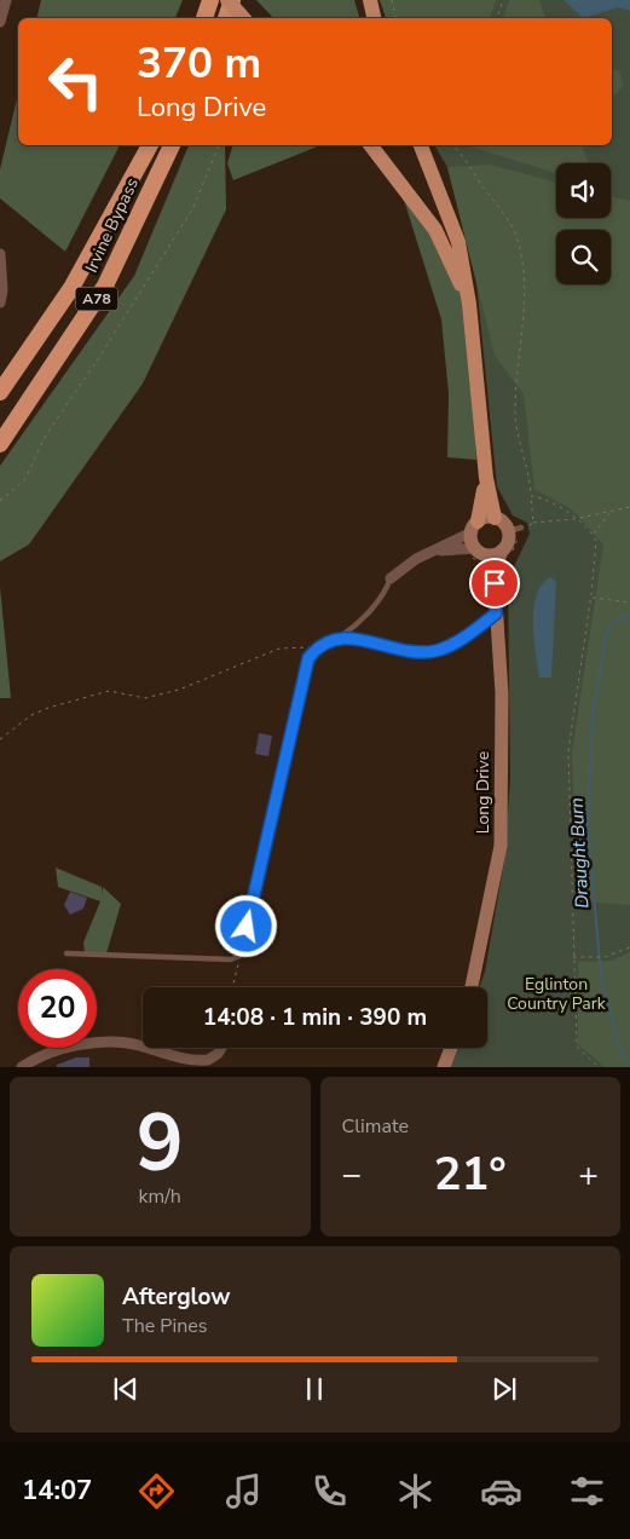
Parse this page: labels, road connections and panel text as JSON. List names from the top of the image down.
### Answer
{
  "streets": {
    "highway": ["Irvine Bypass", "A78"],
    "main road": ["Long Drive"]
  },
  "water": ["Draught Burn"],
  "parks": ["Eglinton Country Park"],
  "page": {
    "turn": ["370 m", "Long Drive"],
    "limit": "20",
    "trip": "14:08 · 1 min · 390 m",
    "tile": [
      ["9", "km/h"],
      "Climate"
    ],
    "heat": ["−", "21°", "+"],
    "song": ["Afterglow", "The Pines"],
    "tabs": "14:07"
  }
}
